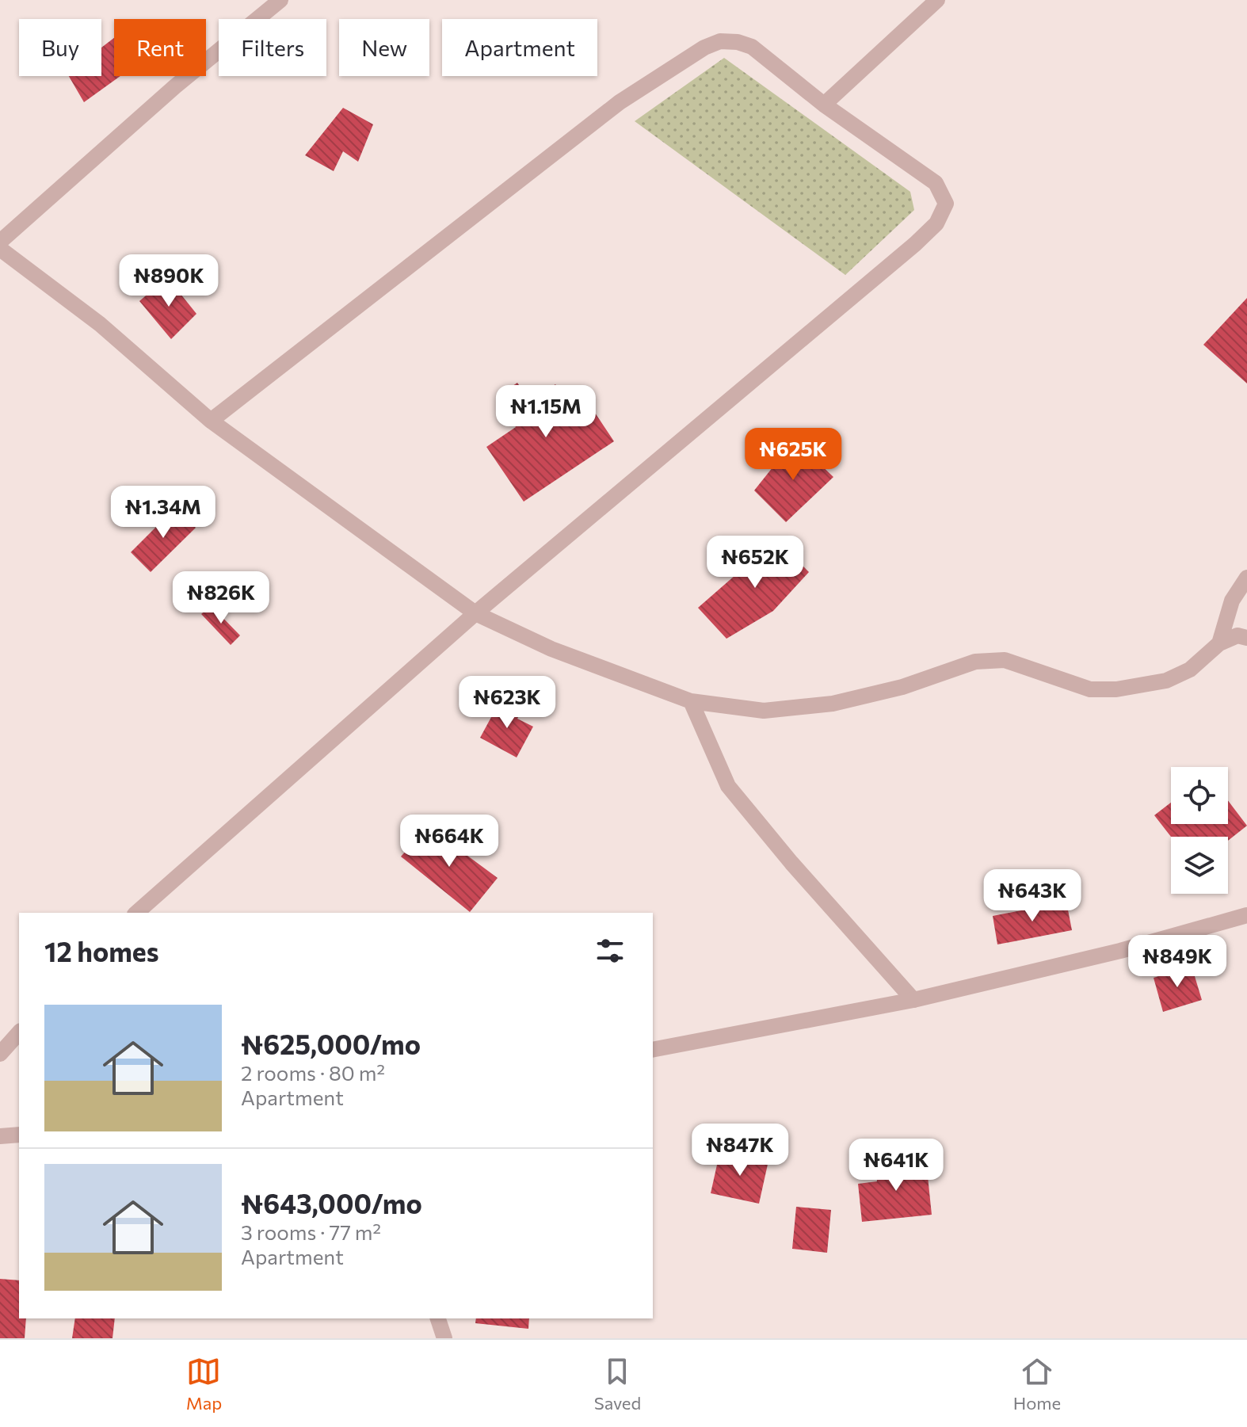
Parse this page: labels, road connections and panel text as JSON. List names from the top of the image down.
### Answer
{
  "page": {
    "chip": [
      "Buy",
      "Rent",
      "Filters",
      "New",
      "Apartment"
    ],
    "price": [
      "₦890K",
      "₦1.15M",
      "₦625K",
      "₦1.34M",
      "₦652K",
      "₦826K",
      "₦623K",
      "₦664K",
      "₦643K",
      "₦849K",
      "₦847K",
      "₦641K"
    ],
    "heading": "12 homes",
    "list": [
      {
        "name": "₦625,000/mo",
        "note": "2 rooms · 80 m² · Apartment"
      },
      {
        "name": "₦643,000/mo",
        "note": "3 rooms · 77 m² · Apartment"
      }
    ],
    "tabs": ["Map", "Saved", "Home"]
  }
}
